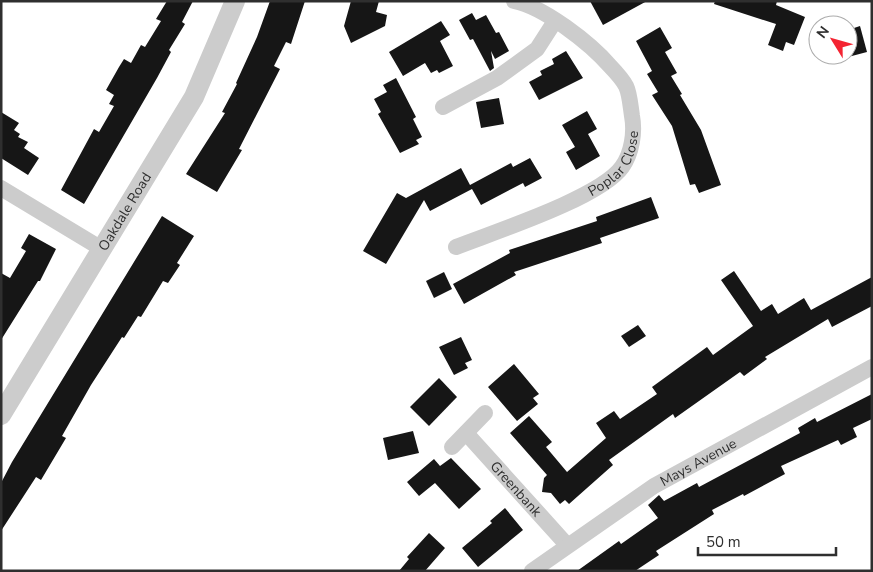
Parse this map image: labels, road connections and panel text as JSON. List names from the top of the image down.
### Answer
{
  "streets": {
    "street": [
      "Poplar Close",
      "Oakdale Road",
      "Mays Avenue",
      "Greenbank"
    ]
  },
  "crossings": [
    ["Mays Avenue", "Greenbank"]
  ],
  "scale_bar": "50 m",
  "north": "top left"
}
